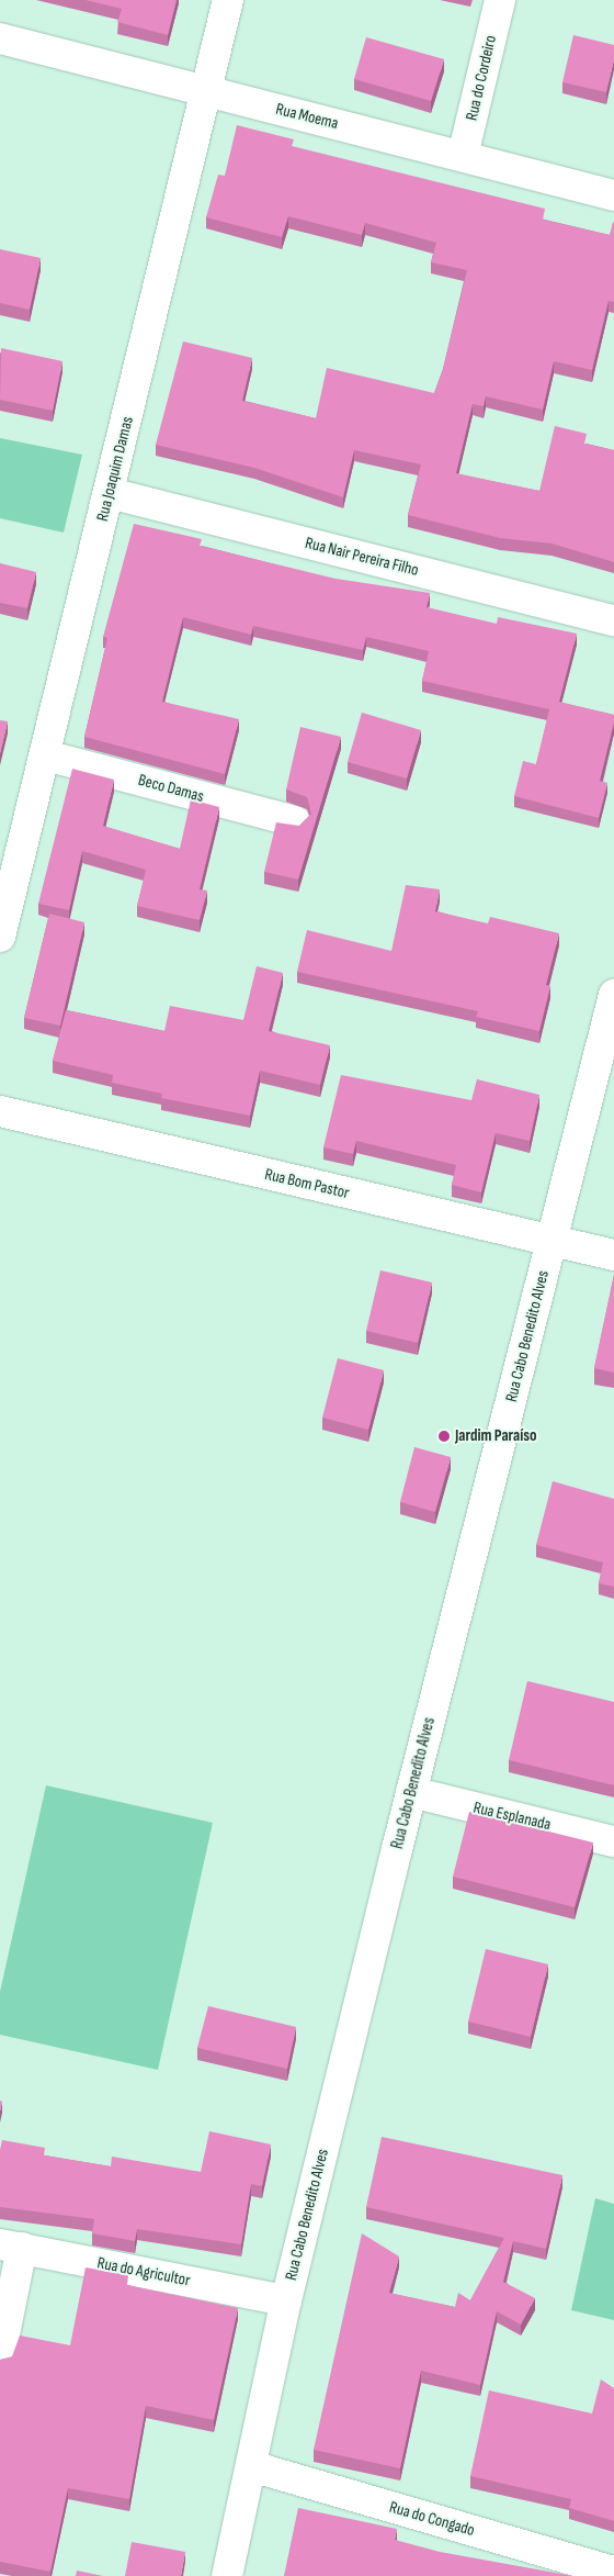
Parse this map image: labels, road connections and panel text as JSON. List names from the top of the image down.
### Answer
{
  "streets": {
    "street": [
      "Rua do Cordeiro",
      "Rua Moema",
      "Rua Joaquim Damas",
      "Rua Nair Pereira Filho",
      "Beco Damas",
      "Rua Bom Pastor",
      "Rua Cabo Benedito Alves",
      "Rua Esplanada",
      "Rua do Agricultor",
      "Rua do Congado"
    ]
  },
  "crossings": [
    ["Rua do Cordeiro", "Rua Moema"],
    ["Rua Moema", "Rua Joaquim Damas"],
    ["Rua Joaquim Damas", "Rua Nair Pereira Filho"],
    ["Rua Joaquim Damas", "Beco Damas"],
    ["Rua Bom Pastor", "Rua Cabo Benedito Alves"],
    ["Rua Cabo Benedito Alves", "Rua Esplanada"],
    ["Rua Cabo Benedito Alves", "Rua do Agricultor"],
    ["Rua Cabo Benedito Alves", "Rua do Congado"]
  ],
  "places": ["Jardim Paraíso"]
}
